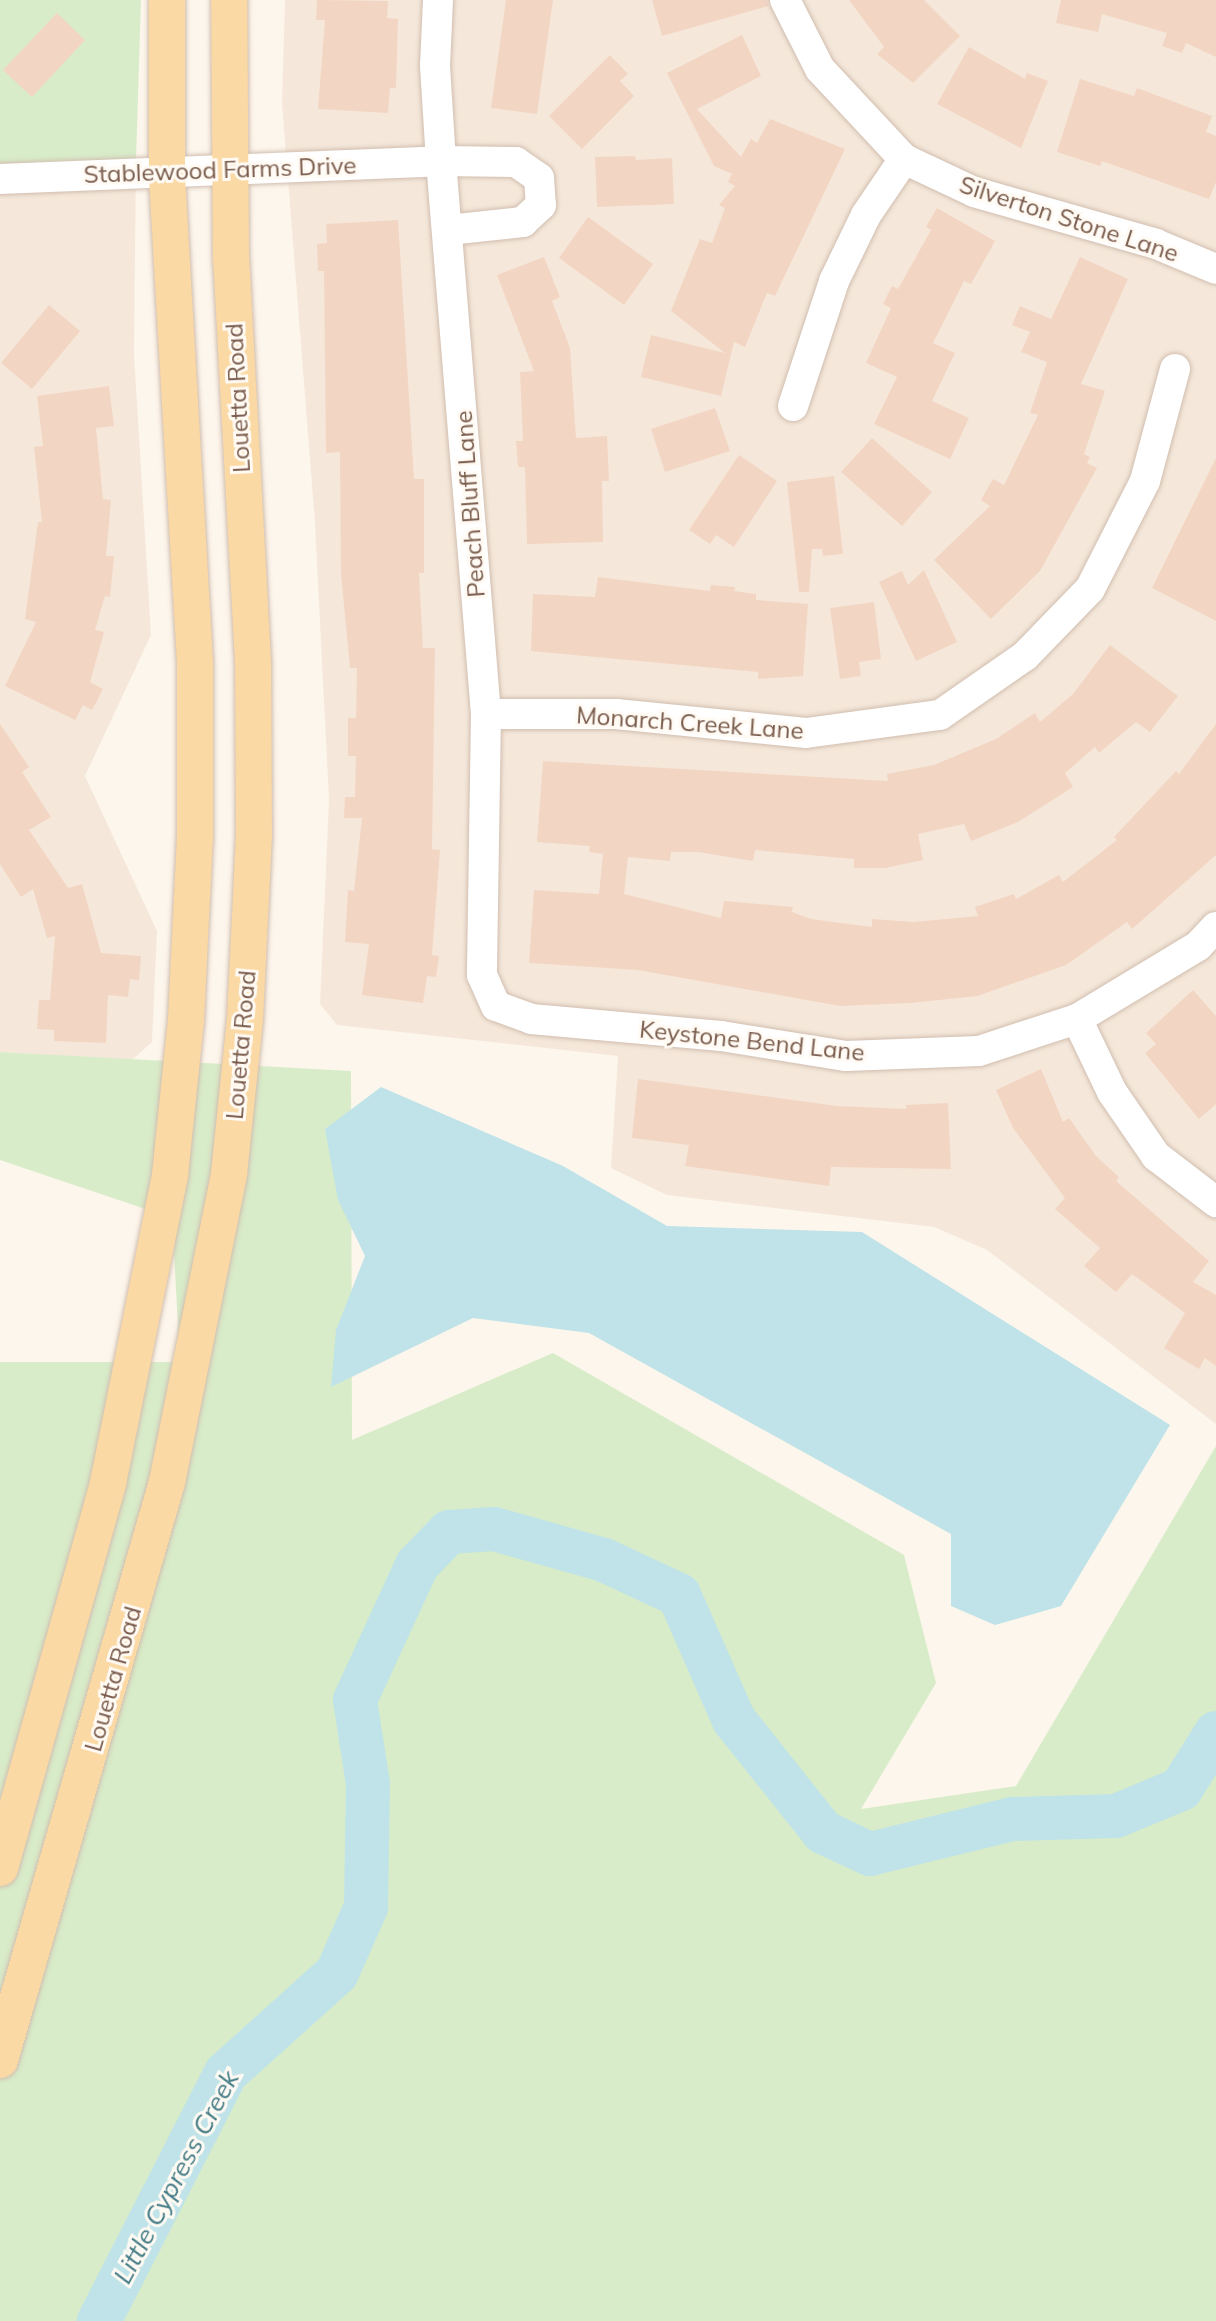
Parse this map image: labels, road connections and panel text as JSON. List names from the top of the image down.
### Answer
{
  "streets": {
    "main road": ["Louetta Road"],
    "street": [
      "Stablewood Farms Drive",
      "Silverton Stone Lane",
      "Peach Bluff Lane",
      "Monarch Creek Lane",
      "Keystone Bend Lane"
    ]
  },
  "crossings": [
    ["Stablewood Farms Drive", "Louetta Road"],
    ["Stablewood Farms Drive", "Peach Bluff Lane"],
    ["Peach Bluff Lane", "Monarch Creek Lane"],
    ["Peach Bluff Lane", "Keystone Bend Lane"]
  ],
  "water": ["Little Cypress Creek"]
}
